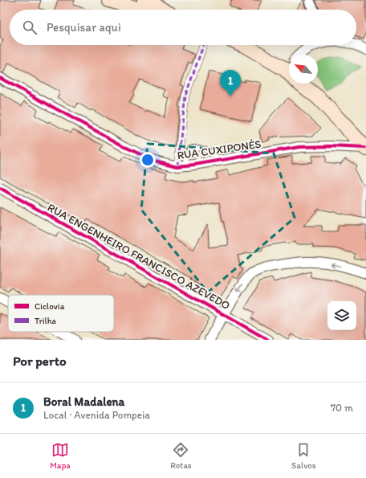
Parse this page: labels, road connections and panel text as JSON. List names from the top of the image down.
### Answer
{
  "streets": {
    "street": ["RUA CUXIPONÉS", "RUA ENGENHEIRO FRANCISCO AZEVEDO"]
  },
  "legend": ["Ciclovia", "Trilha"],
  "north": "top left",
  "page": {
    "search": "Pesquisar aqui",
    "pins": "1",
    "heading": "Por perto",
    "list": [
      {
        "mark": "1",
        "name": "Boral Madalena",
        "note": "Local · Avenida Pompeia",
        "value": "70 m"
      }
    ],
    "nav": ["Mapa", "Rotas", "Salvos"]
  }
}
